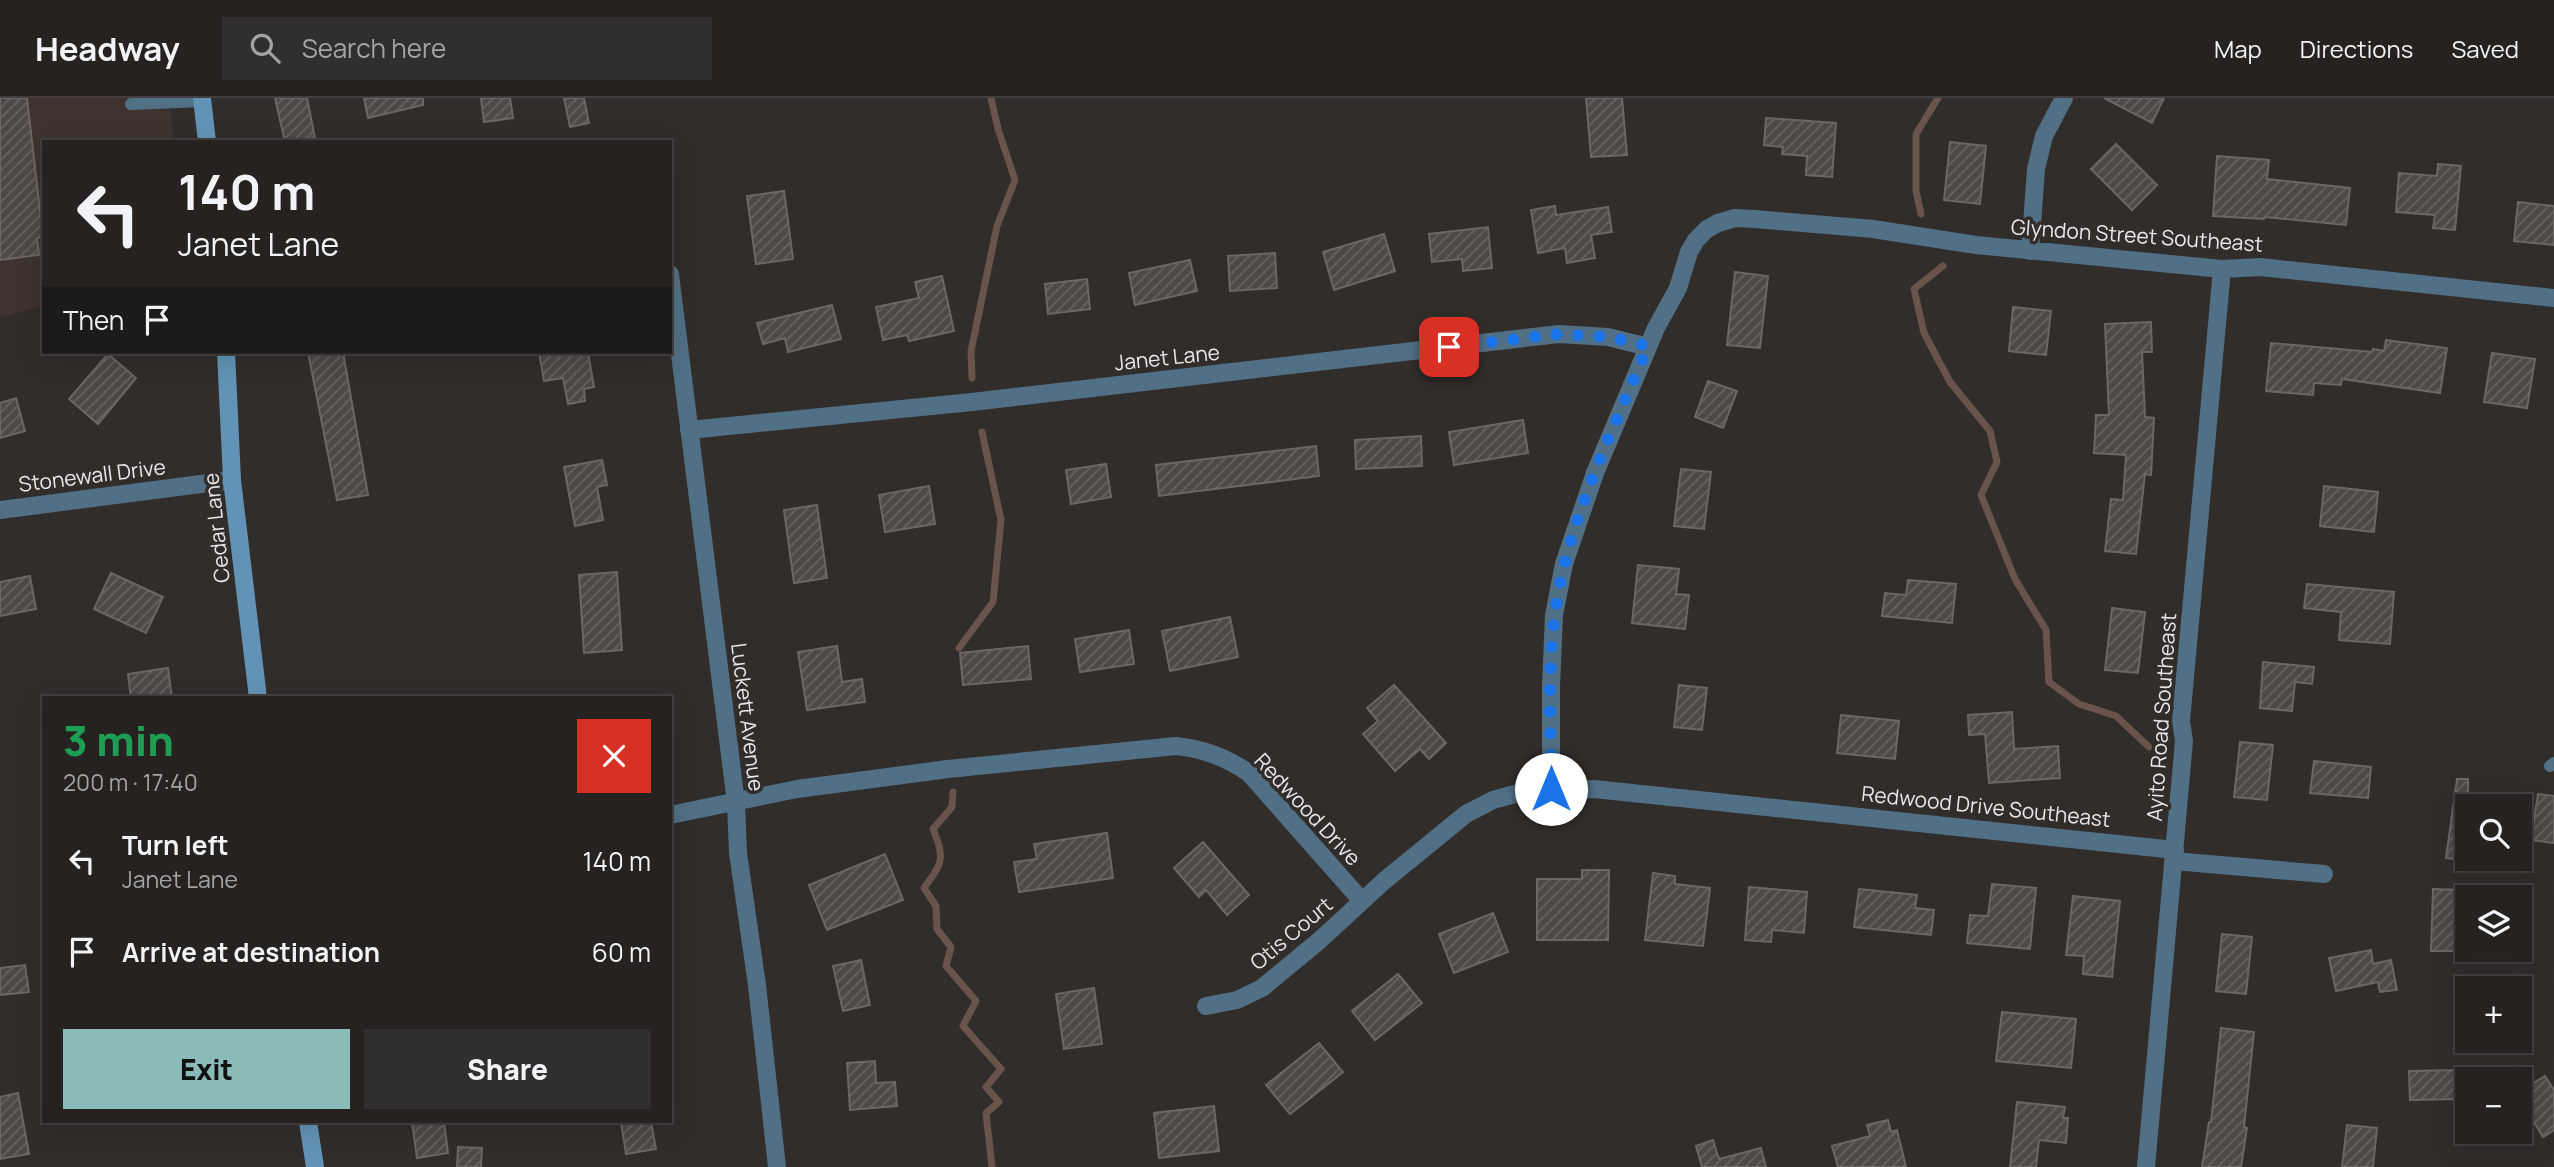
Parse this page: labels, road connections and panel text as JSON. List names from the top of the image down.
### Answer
{
  "streets": {
    "main road": ["Cedar Lane"],
    "street": [
      "Glyndon Street Southeast",
      "Janet Lane",
      "Stonewall Drive",
      "Luckett Avenue",
      "Ayito Road Southeast",
      "Redwood Drive Southeast",
      "Redwood Drive",
      "Otis Court"
    ]
  },
  "crossings": [
    ["Glyndon Street Southeast", "Janet Lane"],
    ["Glyndon Street Southeast", "Ayito Road Southeast"],
    ["Janet Lane", "Luckett Avenue"],
    ["Stonewall Drive", "Cedar Lane"],
    ["Luckett Avenue", "Redwood Drive"],
    ["Ayito Road Southeast", "Redwood Drive Southeast"],
    ["Redwood Drive", "Otis Court"]
  ],
  "page": {
    "header": "Headway",
    "search": "Search here",
    "nav": ["Map", "Directions", "Saved"],
    "turn": ["140 m", "Janet Lane"],
    "then": "Then",
    "heading": ["3 min", "200 m · 17:40"],
    "map_buttons": ["+", "−"],
    "list": [
      {
        "name": "Turn left",
        "note": "Janet Lane",
        "value": "140 m"
      },
      {
        "name": "Arrive at destination",
        "value": "60 m"
      }
    ],
    "buttons": ["Exit", "Share"]
  }
}
